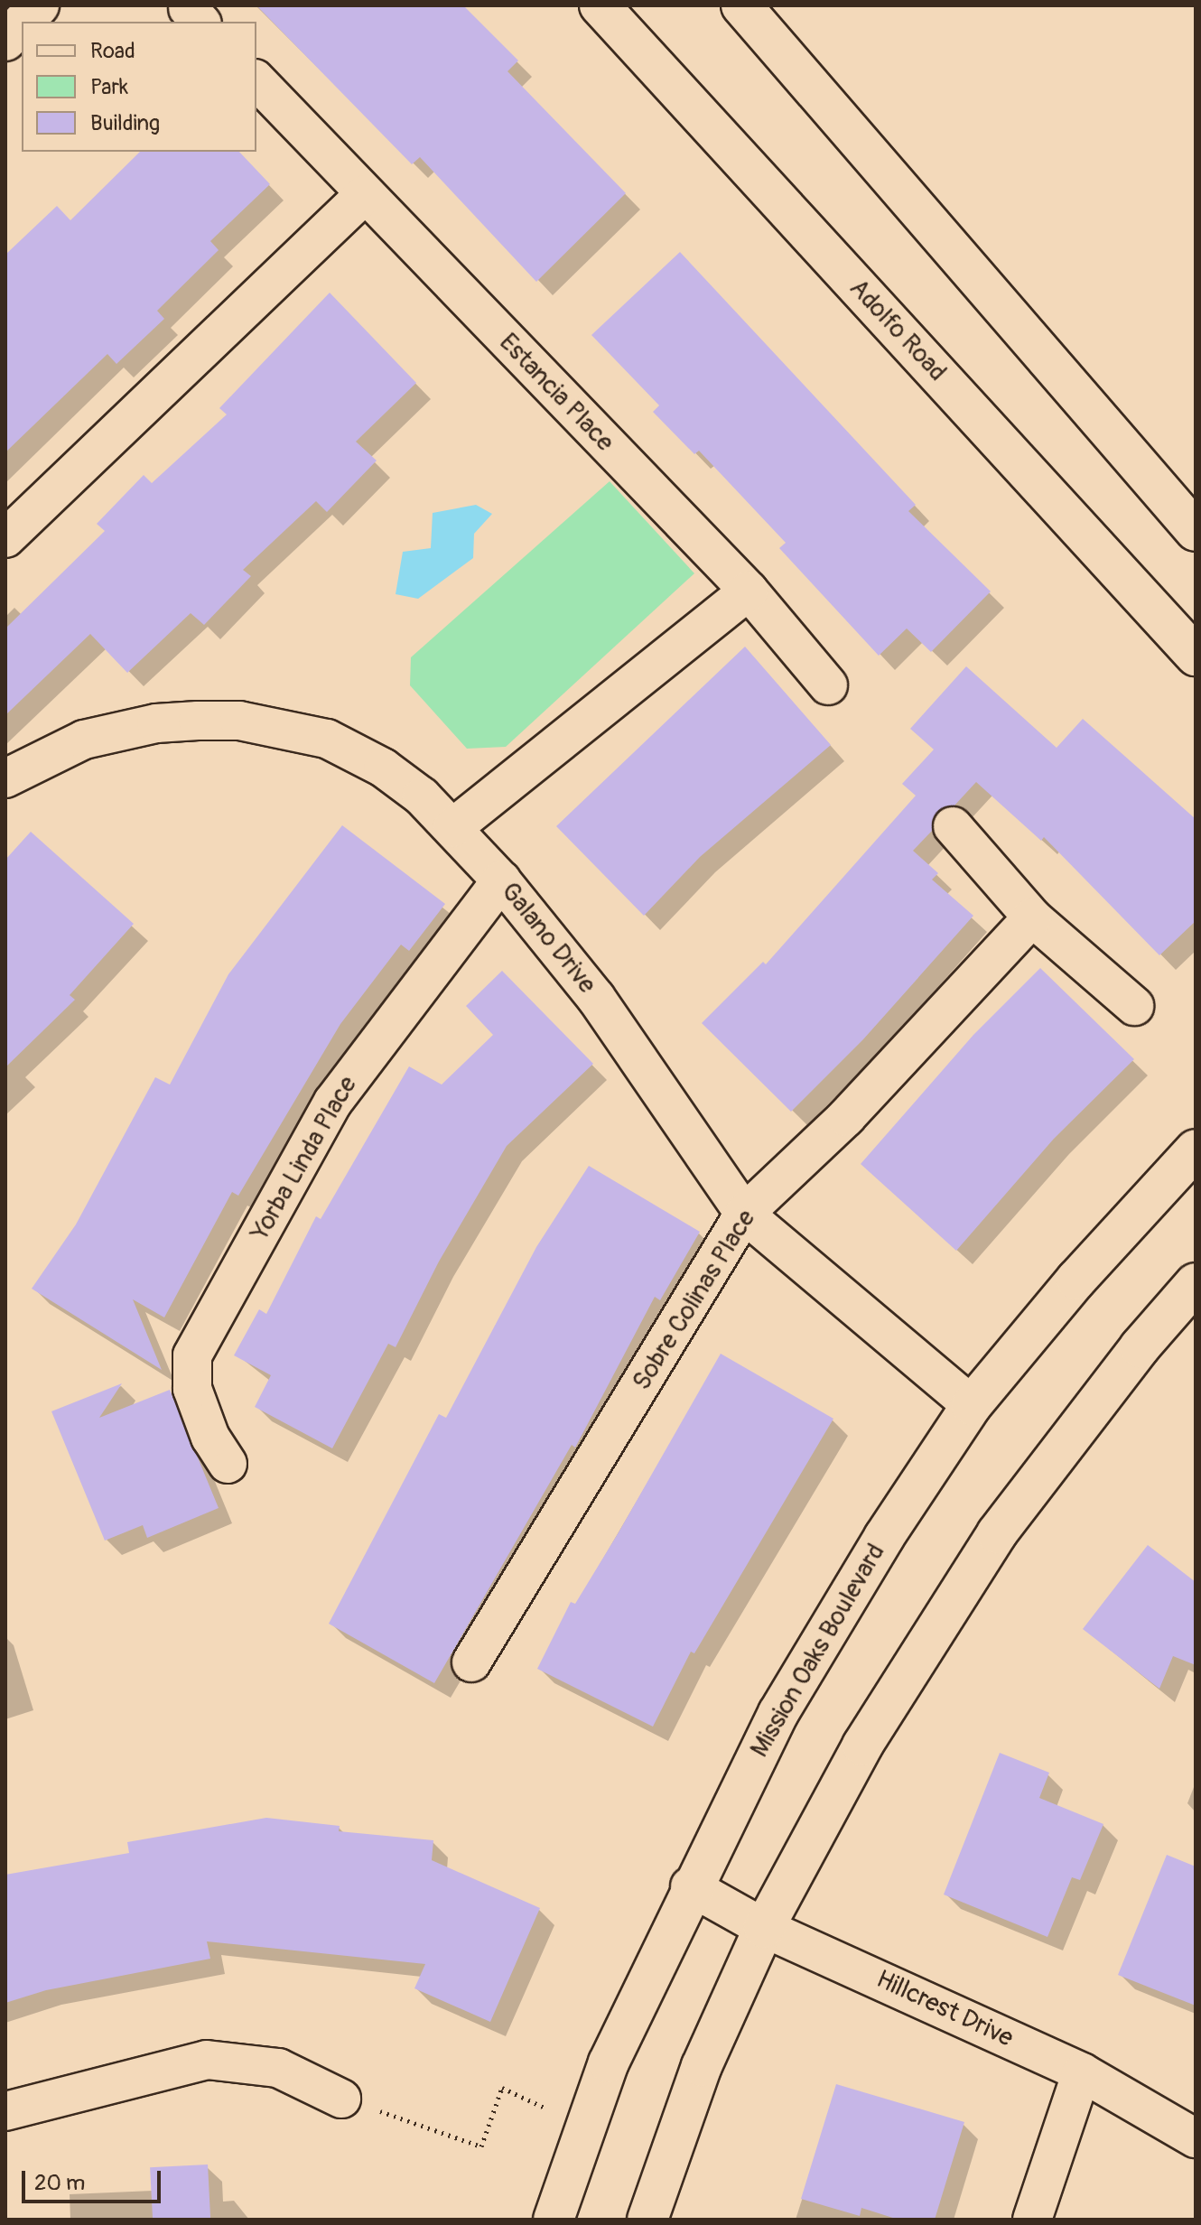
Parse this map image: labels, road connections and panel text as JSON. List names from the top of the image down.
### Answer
{
  "streets": {
    "main road": ["Adolfo Road", "Mission Oaks Boulevard"],
    "street": [
      "Estancia Place",
      "Galano Drive",
      "Yorba Linda Place",
      "Sobre Colinas Place",
      "Hillcrest Drive"
    ]
  },
  "crossings": [
    ["Galano Drive", "Yorba Linda Place"],
    ["Galano Drive", "Sobre Colinas Place"],
    ["Galano Drive", "Mission Oaks Boulevard"],
    ["Mission Oaks Boulevard", "Hillcrest Drive"]
  ],
  "legend": ["Road", "Park", "Building"],
  "scale_bar": "20 m"
}
